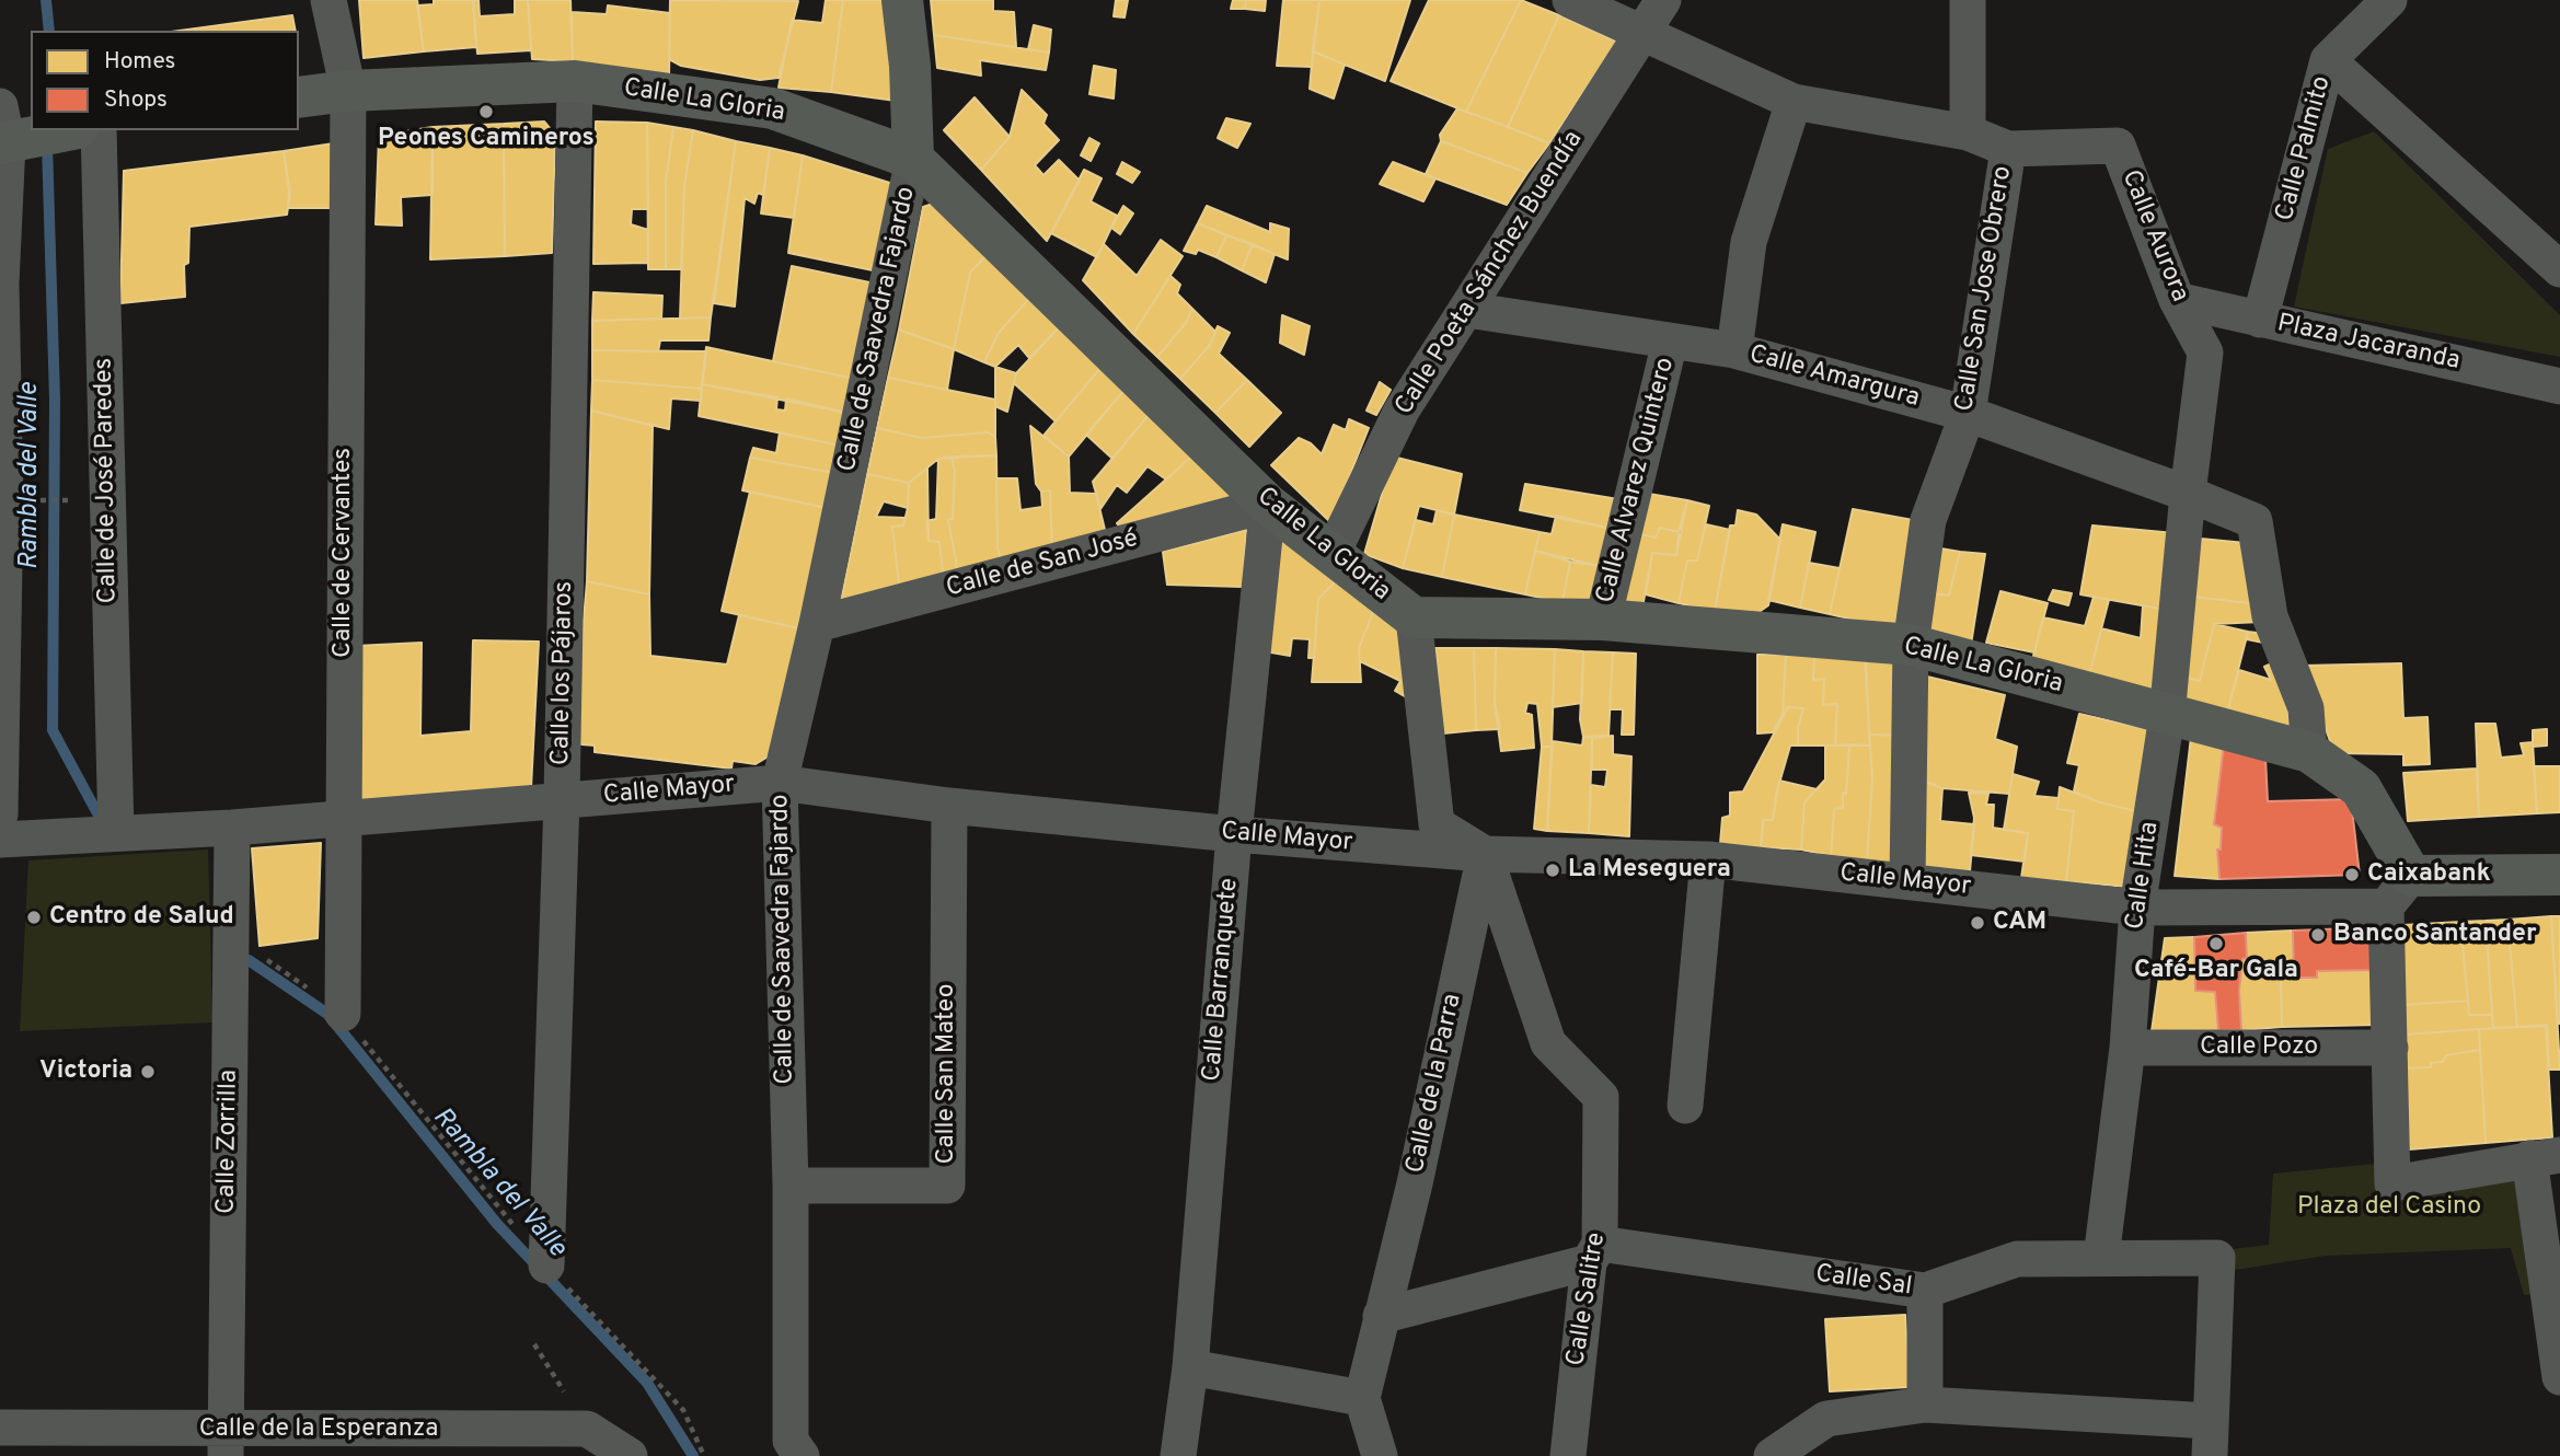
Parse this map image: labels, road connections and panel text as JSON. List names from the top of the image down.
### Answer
{
  "streets": {
    "main road": ["Calle La Gloria", "Calle Mayor"],
    "street": [
      "Calle Palmito",
      "Calle Aurora",
      "Calle Poeta Sánchez Buendía",
      "Calle San Jose Obrero",
      "Calle de Saavedra Fajardo",
      "Plaza Jacaranda",
      "Calle Amargura",
      "Calle de José Paredes",
      "Calle Alvarez Quintero",
      "Calle de Cervantes",
      "Calle de San José",
      "Calle los Pájaros",
      "Calle Hita",
      "Calle Barranquete",
      "Calle Pozo",
      "Calle San Mateo",
      "Calle de la Parra",
      "Calle Zorrilla",
      "Calle Sal",
      "Calle Salitre",
      "Calle de la Esperanza"
    ]
  },
  "crossings": [
    ["Calle La Gloria", "Calle Poeta Sánchez Buendía"],
    ["Calle La Gloria", "Calle San Jose Obrero"],
    ["Calle La Gloria", "Calle de Saavedra Fajardo"],
    ["Calle La Gloria", "Calle Alvarez Quintero"],
    ["Calle La Gloria", "Calle de Cervantes"],
    ["Calle La Gloria", "Calle de San José"],
    ["Calle La Gloria", "Calle los Pájaros"],
    ["Calle La Gloria", "Calle Mayor"],
    ["Calle La Gloria", "Calle Hita"],
    ["Calle La Gloria", "Calle Barranquete"],
    ["Calle Palmito", "Plaza Jacaranda"],
    ["Calle Aurora", "Calle Poeta Sánchez Buendía"],
    ["Calle Aurora", "Calle San Jose Obrero"],
    ["Calle Aurora", "Plaza Jacaranda"],
    ["Calle Aurora", "Calle Amargura"],
    ["Calle Aurora", "Calle Hita"],
    ["Calle Poeta Sánchez Buendía", "Calle Amargura"],
    ["Calle San Jose Obrero", "Calle Amargura"],
    ["Calle San Jose Obrero", "Calle Mayor"],
    ["Calle de Saavedra Fajardo", "Calle de San José"],
    ["Calle de Saavedra Fajardo", "Calle Mayor"],
    ["Calle de Saavedra Fajardo", "Calle San Mateo"],
    ["Calle Amargura", "Calle Alvarez Quintero"],
    ["Calle Amargura", "Calle Hita"],
    ["Calle de José Paredes", "Calle Mayor"],
    ["Calle de Cervantes", "Calle Mayor"],
    ["Calle de San José", "Calle Barranquete"],
    ["Calle los Pájaros", "Calle Mayor"],
    ["Calle Mayor", "Calle Hita"],
    ["Calle Mayor", "Calle Barranquete"],
    ["Calle Mayor", "Calle San Mateo"],
    ["Calle Mayor", "Calle de la Parra"],
    ["Calle Mayor", "Calle Zorrilla"],
    ["Calle Mayor", "Calle Salitre"],
    ["Calle Hita", "Calle Pozo"],
    ["Calle Hita", "Calle Sal"],
    ["Calle de la Parra", "Calle Sal"],
    ["Calle de la Parra", "Calle Salitre"],
    ["Calle Zorrilla", "Calle de la Esperanza"],
    ["Calle Sal", "Calle Salitre"]
  ],
  "water": ["Rambla del Valle"],
  "parks": ["Plaza del Casino"],
  "places": [
    "Peones Camineros",
    "La Meseguera",
    "Caixabank",
    "Centro de Salud",
    "CAM",
    "Banco Santander",
    "Café-Bar Gala",
    "Victoria"
  ],
  "legend": ["Homes", "Shops"]
}
